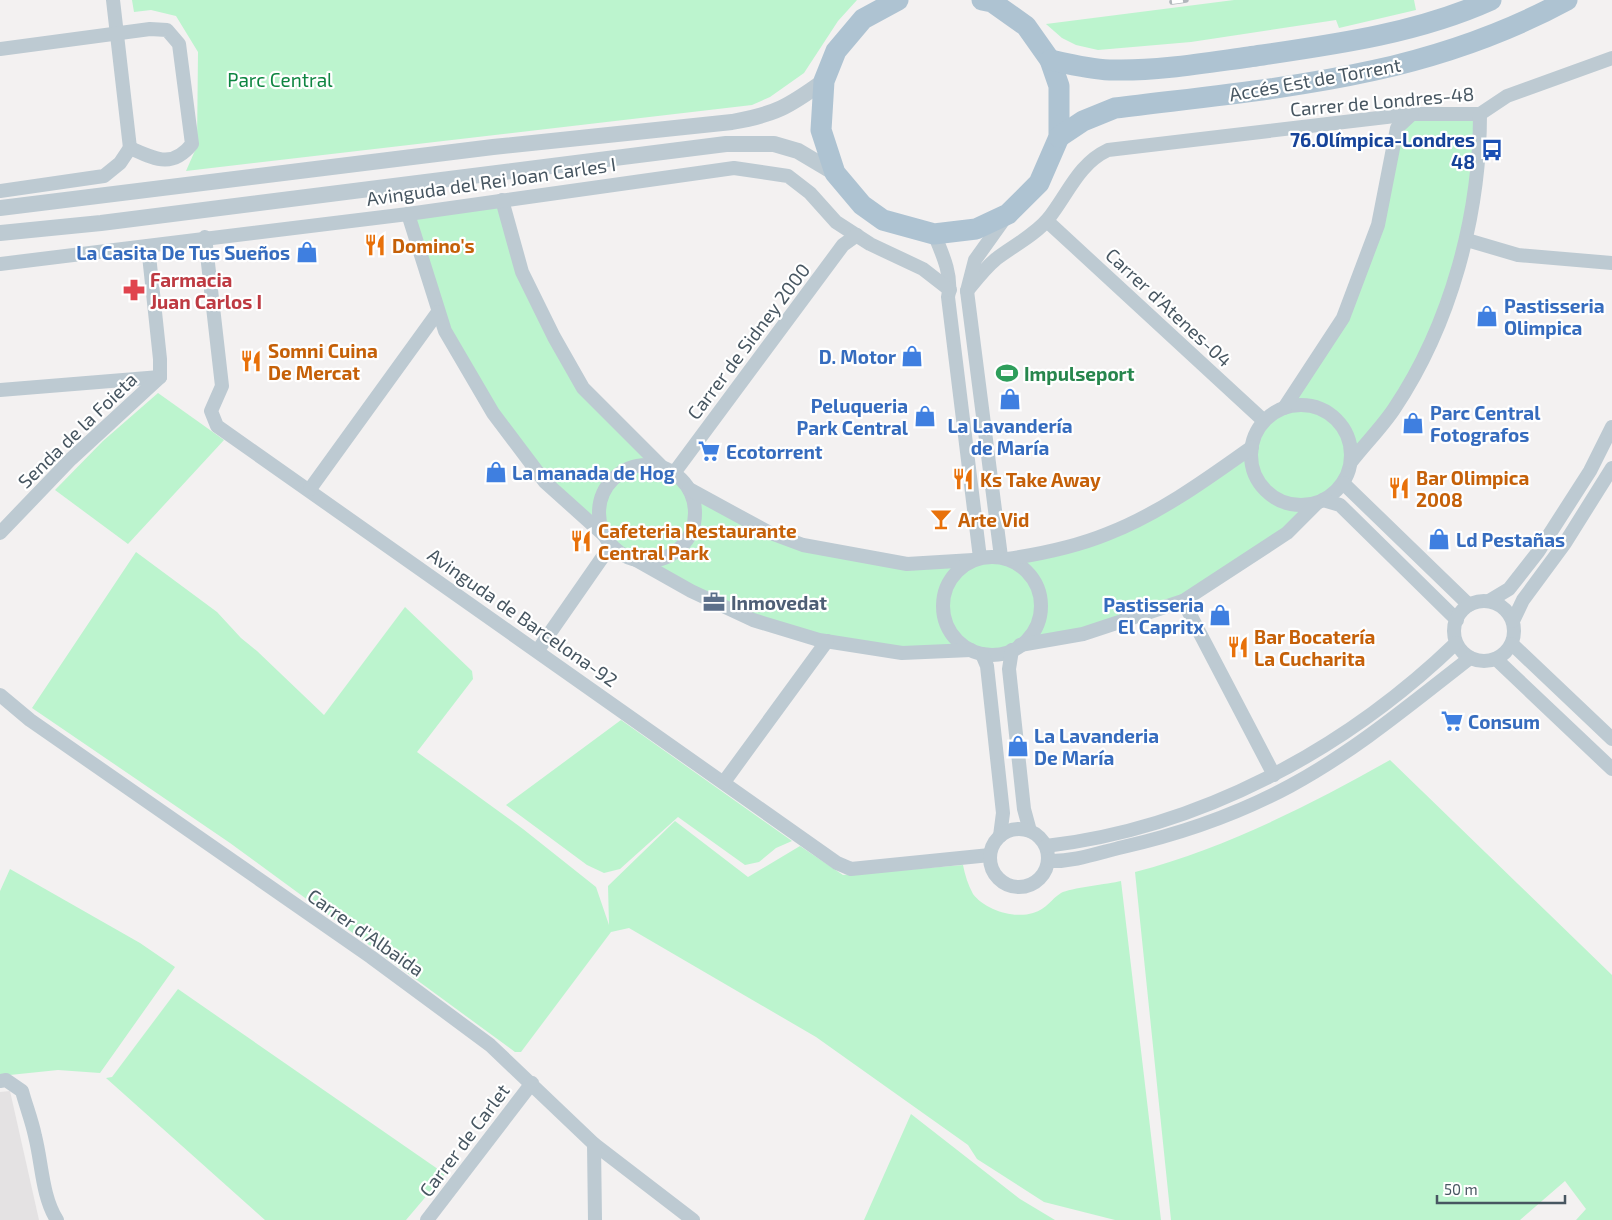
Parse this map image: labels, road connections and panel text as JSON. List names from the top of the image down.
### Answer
{
  "streets": {
    "main road": ["Accés Est de Torrent"],
    "street": [
      "Carrer de Londres-48",
      "Avinguda del Rei Joan Carles I",
      "Carrer d'Atenes-04",
      "Carrer de Sidney 2000",
      "Senda de la Foieta",
      "Avinguda de Barcelona-92",
      "Carrer d'Albaida",
      "Carrer de Carlet"
    ]
  },
  "crossings": [
    ["Carrer de Londres-48", "Carrer d'Atenes-04"],
    ["Avinguda del Rei Joan Carles I", "Carrer de Sidney 2000"],
    ["Avinguda del Rei Joan Carles I", "Avinguda de Barcelona-92"],
    ["Carrer d'Albaida", "Carrer de Carlet"]
  ],
  "parks": ["Parc Central"],
  "places": {
    "bus stop": ["76.Olímpica-Londres 48"],
    "restaurant": [
      "Domino's",
      "Somni Cuina De Mercat",
      "Ks Take Away",
      "Bar Olimpica 2008",
      "Cafeteria Restaurante Central Park",
      "Bar Bocatería La Cucharita"
    ],
    "shop": [
      "La Casita De Tus Sueños",
      "Pastisseria Olimpica",
      "D. Motor",
      "La Lavandería de María",
      "Peluqueria Park Central",
      "Parc Central Fotografos",
      "La manada de Hog",
      "Ld Pestañas",
      "Pastisseria El Capritx",
      "La Lavanderia De María"
    ],
    "pharmacy": ["Farmacia Juan Carlos I"],
    "sports": ["Impulseport"],
    "supermarket": ["Ecotorrent", "Consum"],
    "bar": ["Arte Vid"],
    "office": ["Inmovedat"]
  },
  "scale_bar": "50 m"
}
